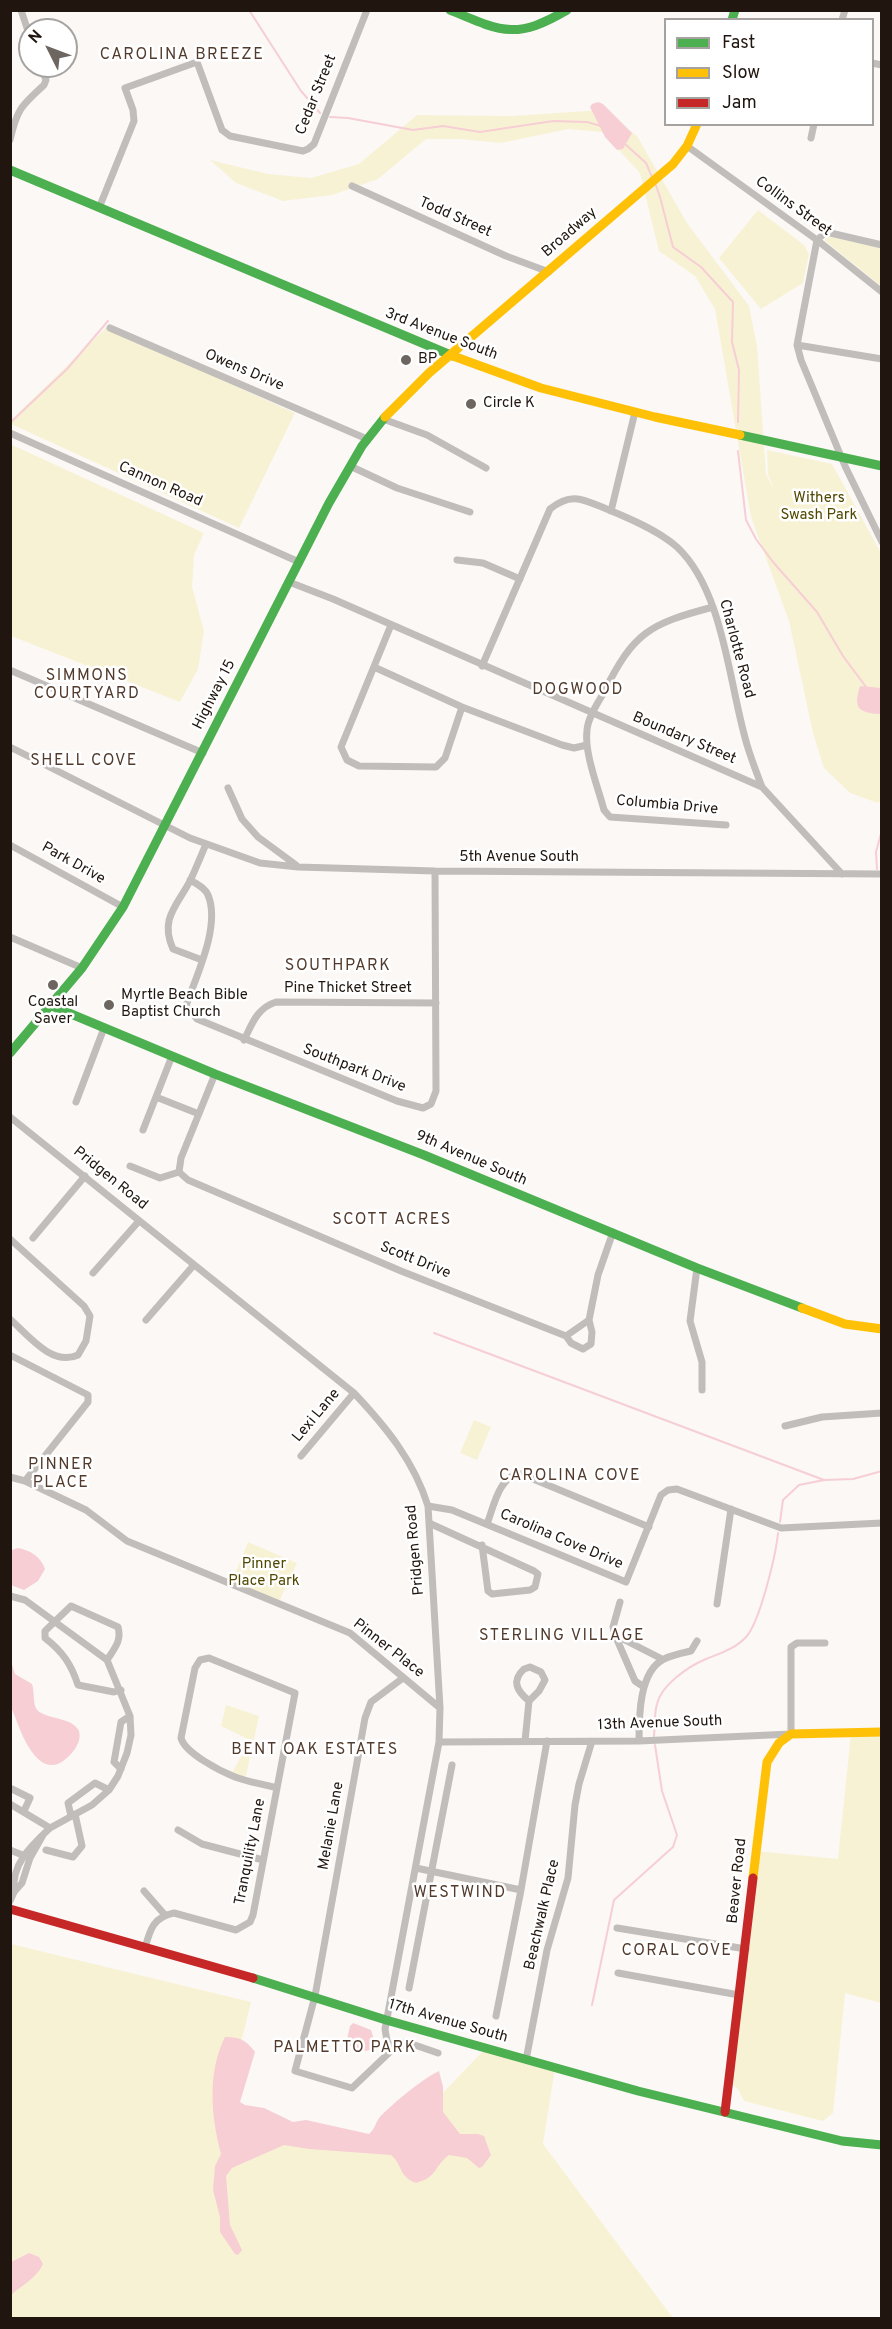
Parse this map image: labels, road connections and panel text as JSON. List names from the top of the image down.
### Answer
{
  "streets": {
    "street": [
      "Cedar Street",
      "Collins Street",
      "Todd Street",
      "Broadway",
      "3rd Avenue South",
      "Owens Drive",
      "Cannon Road",
      "Charlotte Road",
      "Highway 15",
      "Boundary Street",
      "Columbia Drive",
      "5th Avenue South",
      "Park Drive",
      "Pine Thicket Street",
      "Southpark Drive",
      "9th Avenue South",
      "Pridgen Road",
      "Scott Drive",
      "Lexi Lane",
      "Carolina Cove Drive",
      "Pinner Place",
      "13th Avenue South",
      "Melanie Lane",
      "Tranquility Lane",
      "Beaver Road",
      "Beachwalk Place",
      "17th Avenue South"
    ]
  },
  "crossings": [
    ["Cedar Street", "3rd Avenue South"],
    ["Collins Street", "Broadway"],
    ["Todd Street", "Broadway"],
    ["Broadway", "3rd Avenue South"],
    ["Broadway", "Highway 15"],
    ["3rd Avenue South", "Highway 15"],
    ["Owens Drive", "Highway 15"],
    ["Cannon Road", "Highway 15"],
    ["Charlotte Road", "Boundary Street"],
    ["Charlotte Road", "Columbia Drive"],
    ["Highway 15", "Boundary Street"],
    ["Highway 15", "5th Avenue South"],
    ["Highway 15", "Park Drive"],
    ["Highway 15", "9th Avenue South"],
    ["Boundary Street", "Columbia Drive"],
    ["Boundary Street", "5th Avenue South"],
    ["5th Avenue South", "Southpark Drive"],
    ["Pine Thicket Street", "Southpark Drive"],
    ["Pridgen Road", "Lexi Lane"],
    ["Pridgen Road", "Carolina Cove Drive"],
    ["Pridgen Road", "Pinner Place"],
    ["Pridgen Road", "13th Avenue South"],
    ["Pridgen Road", "17th Avenue South"],
    ["Pinner Place", "Melanie Lane"],
    ["13th Avenue South", "Beaver Road"],
    ["13th Avenue South", "Beachwalk Place"],
    ["Melanie Lane", "17th Avenue South"],
    ["Beaver Road", "17th Avenue South"],
    ["Beachwalk Place", "17th Avenue South"]
  ],
  "districts": [
    "CAROLINA BREEZE",
    "SIMMONS COURTYARD",
    "DOGWOOD",
    "SHELL COVE",
    "SOUTHPARK",
    "SCOTT ACRES",
    "PINNER PLACE",
    "CAROLINA COVE",
    "STERLING VILLAGE",
    "BENT OAK ESTATES",
    "WESTWIND",
    "CORAL COVE",
    "PALMETTO PARK"
  ],
  "parks": ["Withers Swash Park", "Pinner Place Park"],
  "places": [
    "BP",
    "Circle K",
    "Coastal Saver",
    "Myrtle Beach Bible Baptist Church"
  ],
  "legend": ["Fast", "Slow", "Jam"],
  "north": "top left"
}
